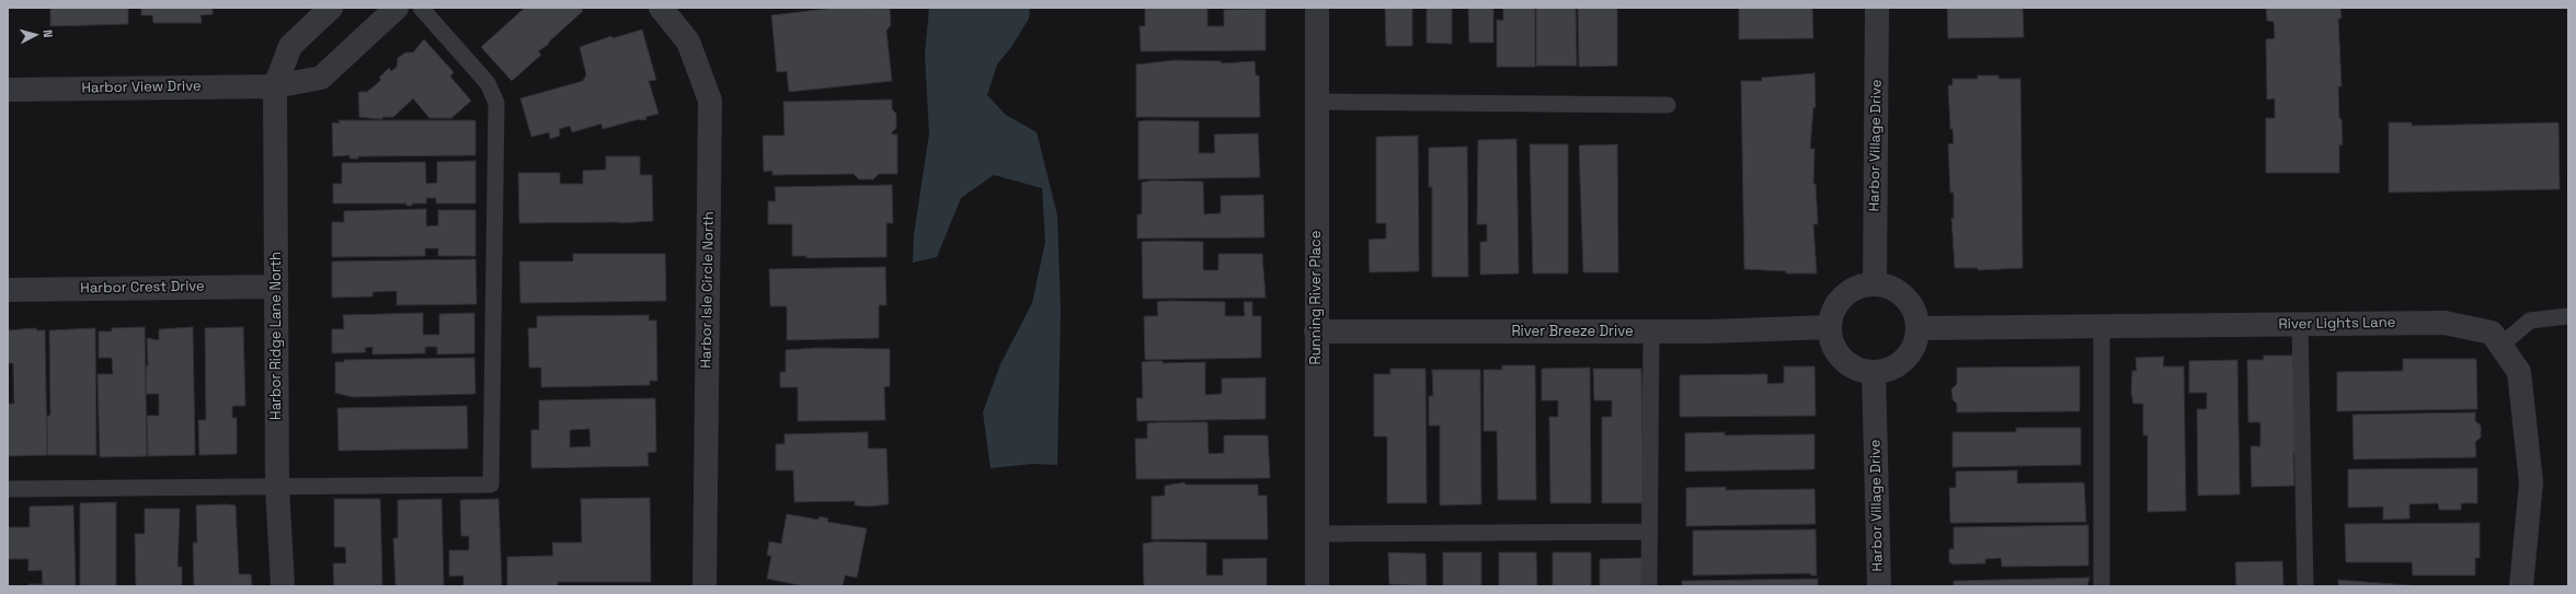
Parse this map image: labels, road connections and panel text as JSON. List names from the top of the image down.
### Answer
{
  "streets": {
    "street": [
      "Harbor View Drive",
      "Harbor Village Drive",
      "Harbor Crest Drive",
      "Harbor Isle Circle North",
      "Running River Place",
      "River Lights Lane",
      "River Breeze Drive",
      "Harbor Ridge Lane North"
    ]
  },
  "crossings": [
    ["Harbor View Drive", "Harbor Ridge Lane North"],
    ["Harbor Village Drive", "River Lights Lane"],
    ["Harbor Village Drive", "River Breeze Drive"],
    ["Harbor Crest Drive", "Harbor Ridge Lane North"],
    ["Running River Place", "River Breeze Drive"],
    ["River Lights Lane", "River Breeze Drive"]
  ],
  "north": "right"
}
